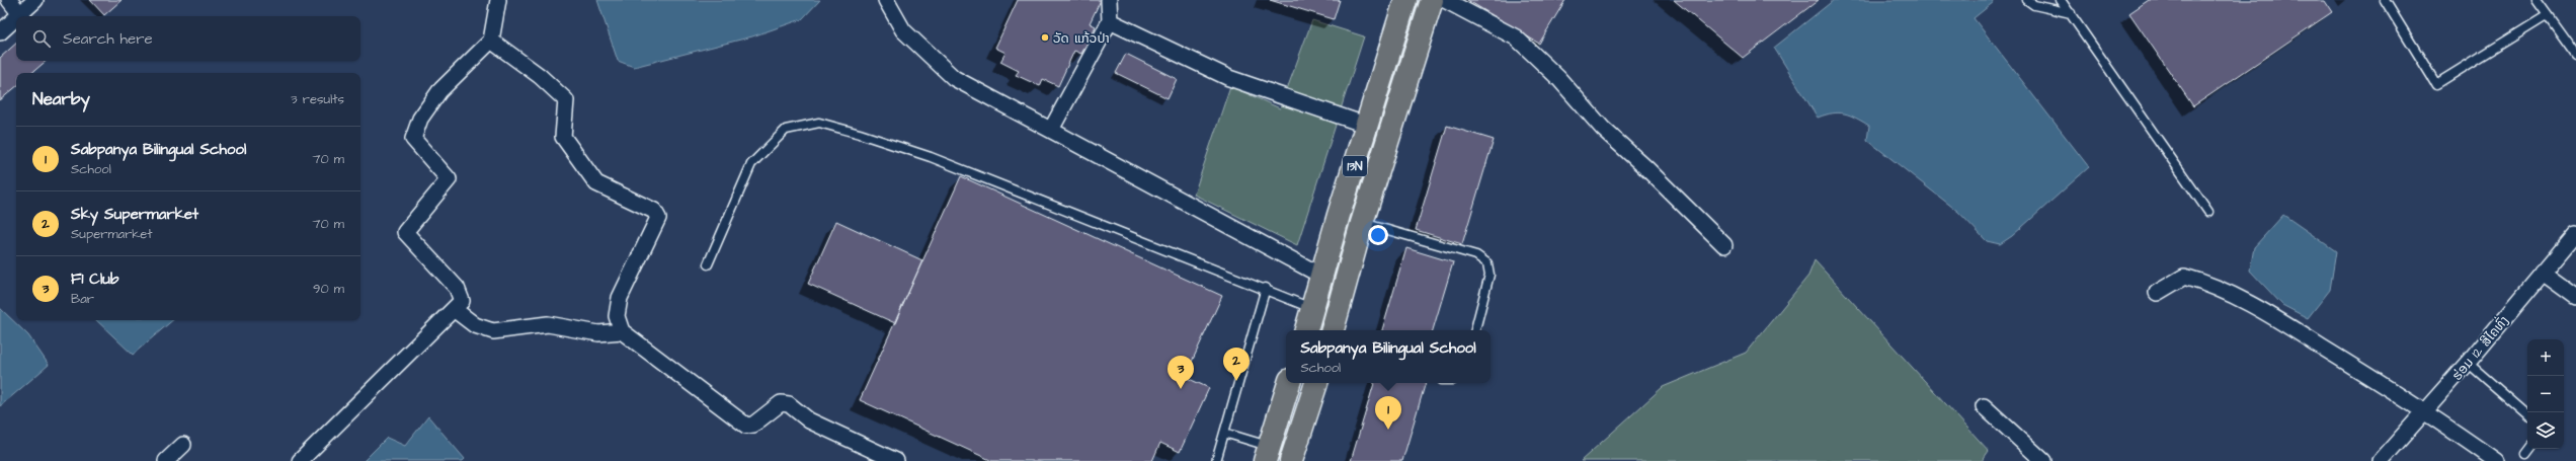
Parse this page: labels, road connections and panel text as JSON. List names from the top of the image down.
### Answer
{
  "streets": {
    "highway": ["13N"],
    "street": ["ຮ່ອມ 12 ສີໄຄທົ່ງ"]
  },
  "places": ["ວັດ ແກ້ວປ່າ"],
  "page": {
    "search": "Search here",
    "heading": ["Nearby", "3 results"],
    "list": [
      {
        "mark": "1",
        "name": "Sabpanya Bilingual School",
        "note": "School",
        "value": "70 m"
      },
      {
        "mark": "2",
        "name": "Sky Supermarket",
        "note": "Supermarket",
        "value": "70 m"
      },
      {
        "mark": "3",
        "name": "F1 Club",
        "note": "Bar",
        "value": "90 m"
      }
    ],
    "popup": ["Sabpanya Bilingual School", "School"],
    "map_buttons": ["+", "−"],
    "pins": ["2", "3", "1"]
  }
}
